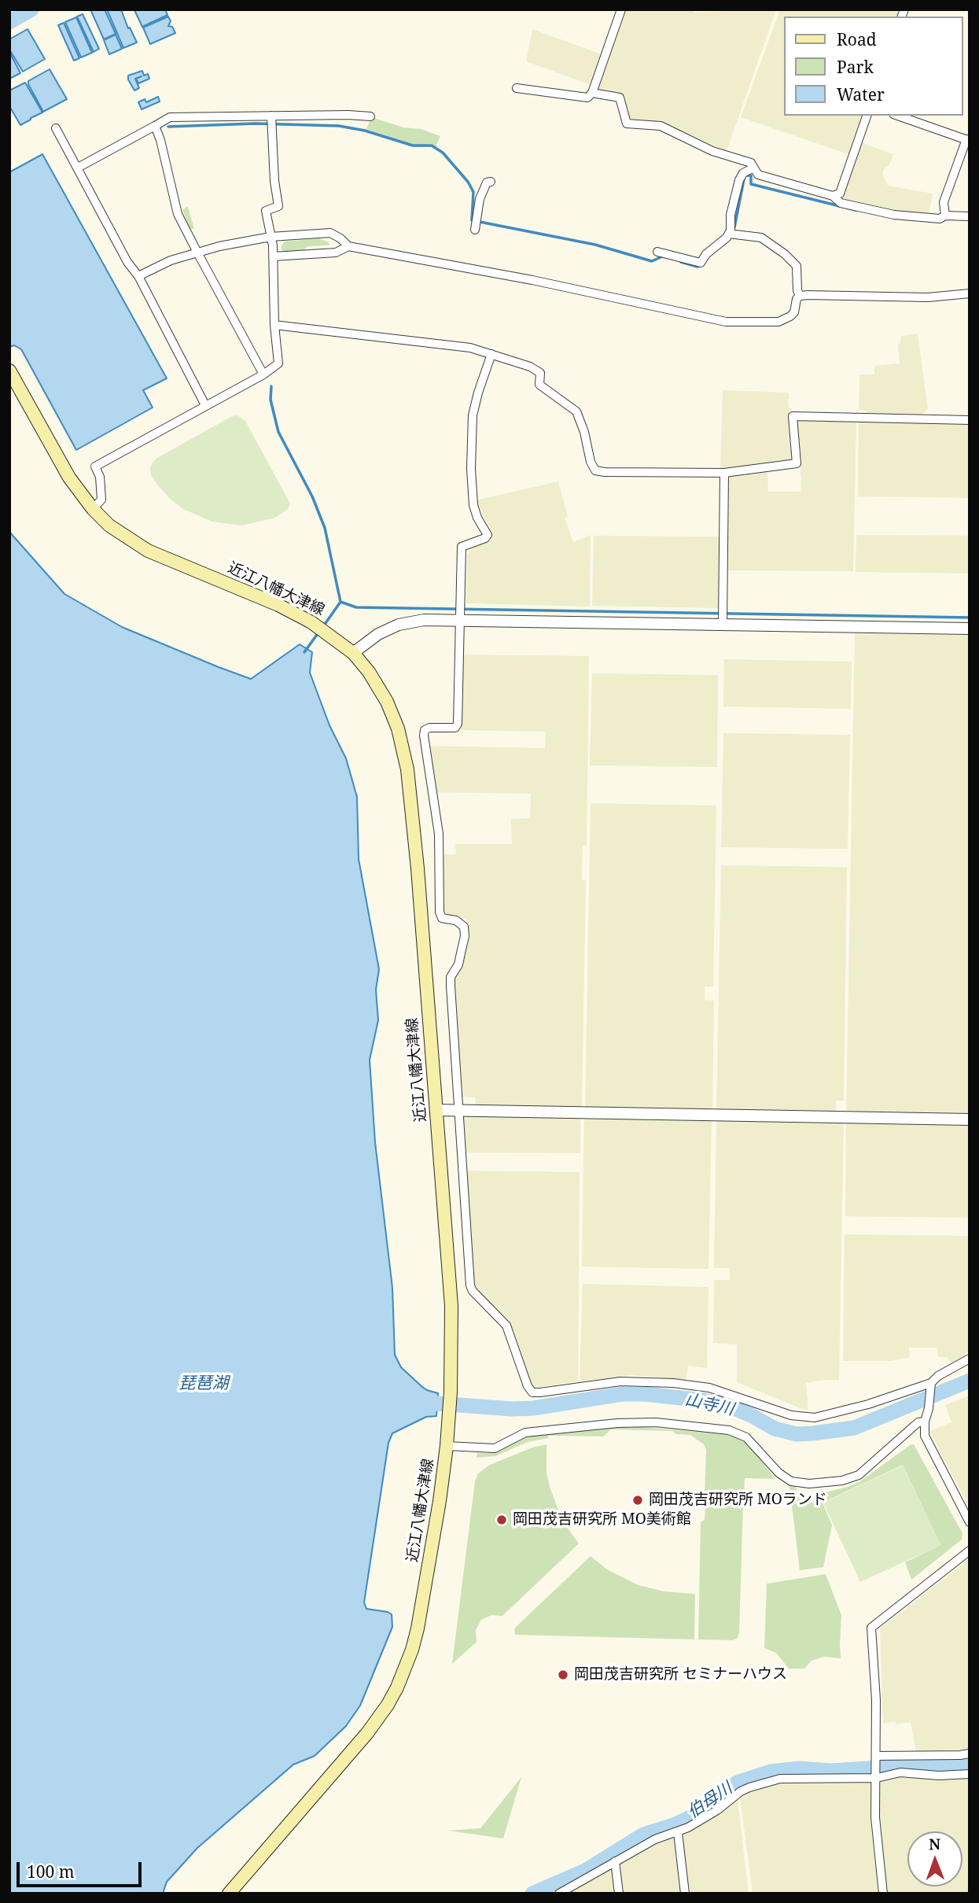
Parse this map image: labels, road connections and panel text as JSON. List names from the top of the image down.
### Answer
{
  "streets": {
    "main road": ["近江八幡大津線"]
  },
  "water": ["琵琶湖", "山寺川", "伯母川"],
  "places": ["岡田茂吉研究所 MOランド", "岡田茂吉研究所 MO美術館", "岡田茂吉研究所 セミナーハウス"],
  "legend": ["Road", "Park", "Water"],
  "scale_bar": "100 m",
  "north": "top"
}
